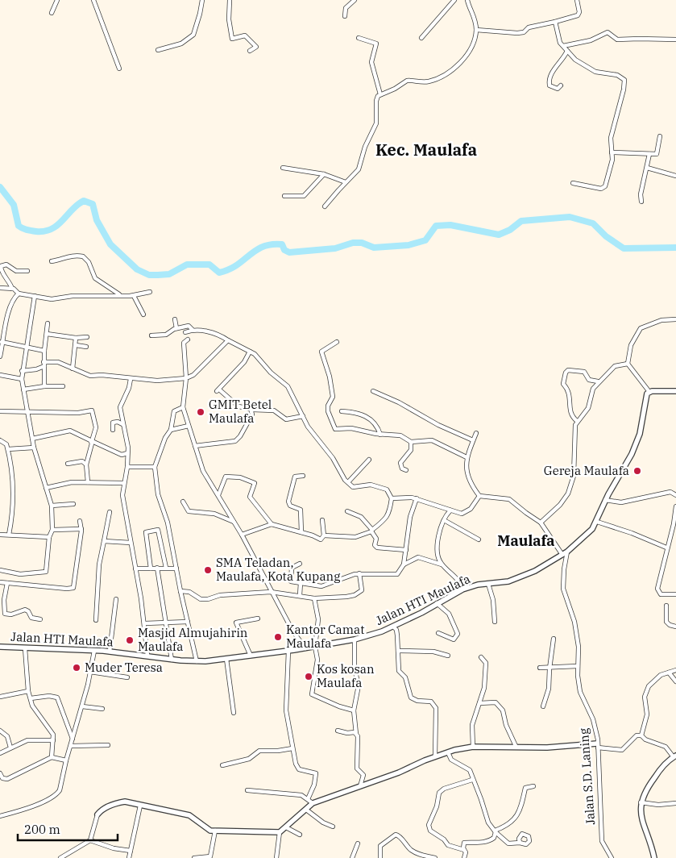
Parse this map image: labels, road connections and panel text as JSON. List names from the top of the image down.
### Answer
{
  "streets": {
    "street": ["Jalan HTI Maulafa", "Jalan S.D. Laning"]
  },
  "crossings": [
    ["Jalan HTI Maulafa", "Jalan S.D. Laning"]
  ],
  "districts": ["Kec. Maulafa", "Maulafa"],
  "places": [
    "GMIT Betel Maulafa",
    "Gereja Maulafa",
    "SMA Teladan, Maulafa, Kota Kupang",
    "Kantor Camat Maulafa",
    "Masjid Almujahirin Maulafa",
    "Muder Teresa",
    "Kos kosan Maulafa"
  ],
  "scale_bar": "200 m"
}
